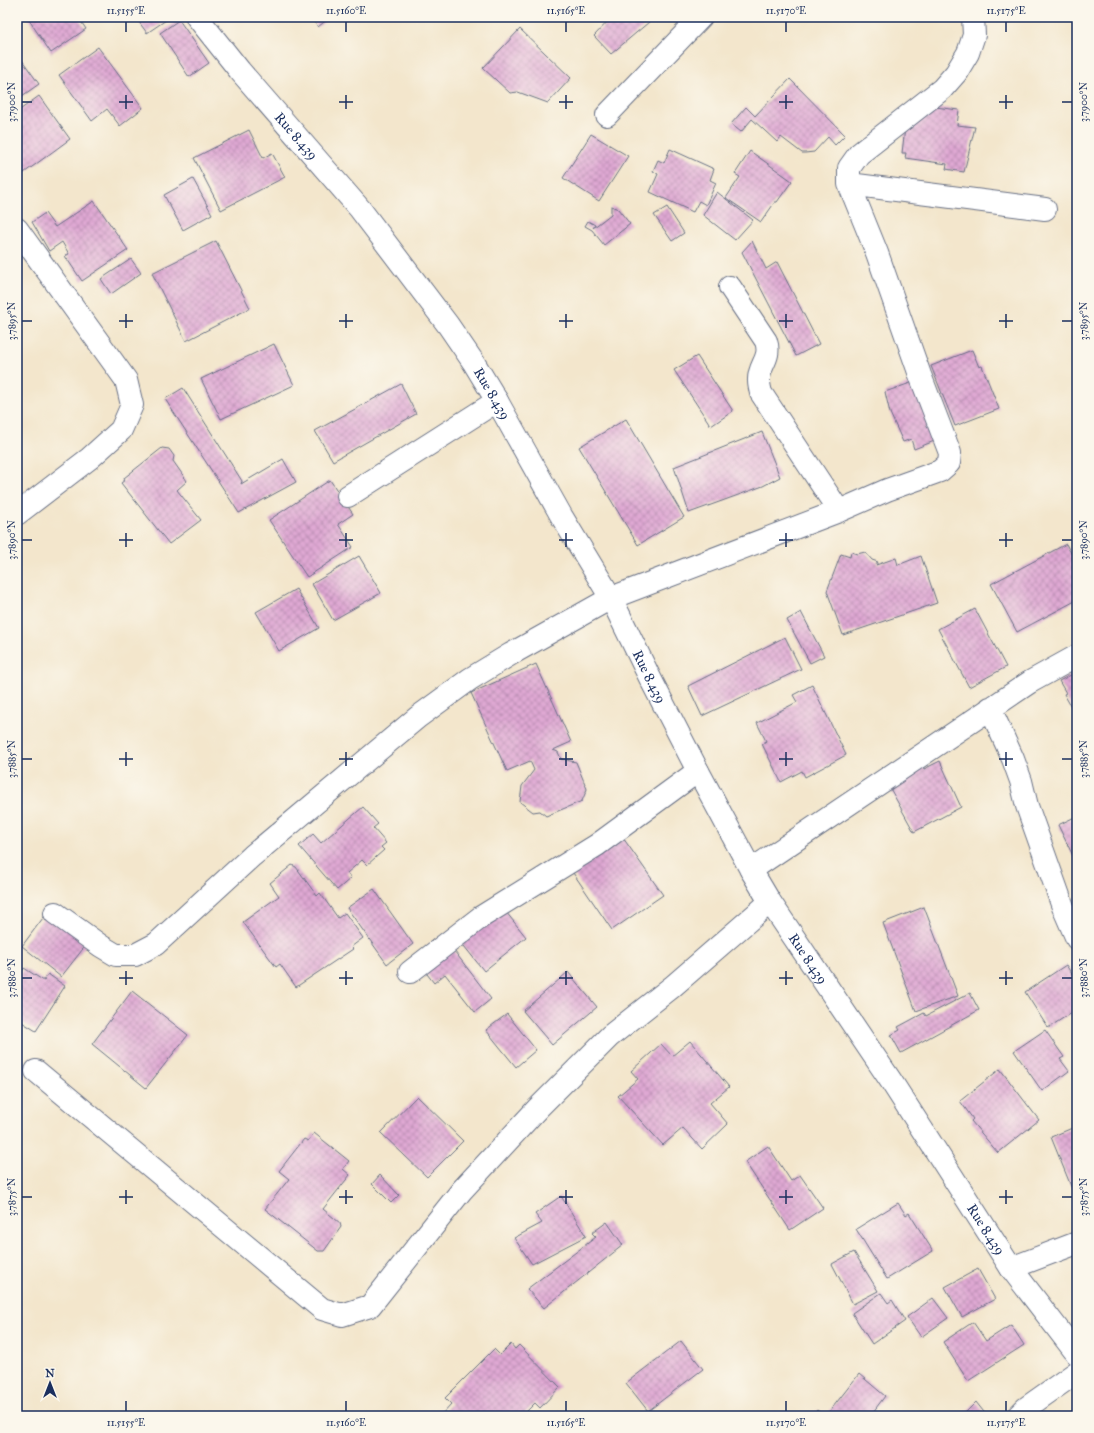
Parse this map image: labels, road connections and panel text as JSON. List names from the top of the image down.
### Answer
{
  "streets": {
    "street": ["Rue 8.439"]
  },
  "north": "top",
  "coordinates": [
    "11.5155°E",
    "11.5160°E",
    "11.5165°E",
    "11.5170°E",
    "11.5175°E",
    "3.7900°N",
    "3.7895°N",
    "3.7890°N",
    "3.7885°N",
    "3.7880°N",
    "3.7875°N"
  ]
}
